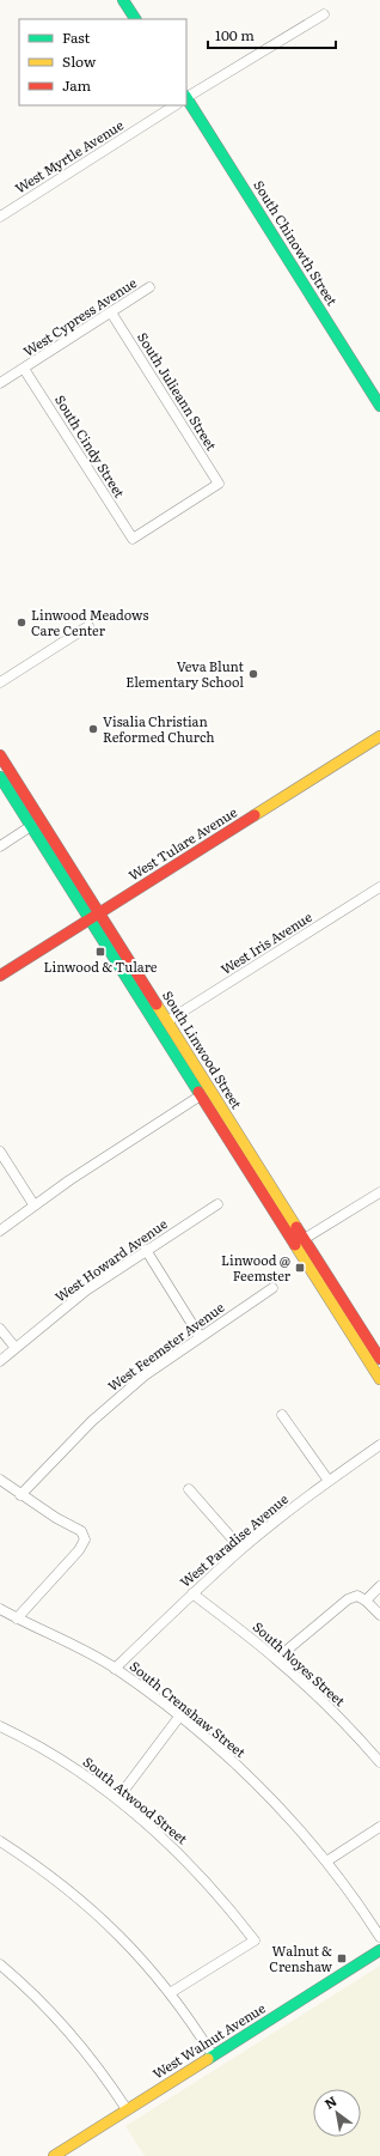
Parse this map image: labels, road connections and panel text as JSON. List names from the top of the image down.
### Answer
{
  "streets": {
    "street": [
      "West Myrtle Avenue",
      "South Chinowth Street",
      "West Cypress Avenue",
      "South Julieann Street",
      "South Cindy Street",
      "West Tulare Avenue",
      "West Iris Avenue",
      "South Linwood Street",
      "West Howard Avenue",
      "West Feemster Avenue",
      "West Paradise Avenue",
      "South Noyes Street",
      "South Crenshaw Street",
      "South Atwood Street",
      "West Walnut Avenue"
    ]
  },
  "crossings": [
    ["West Cypress Avenue", "South Julieann Street"],
    ["West Cypress Avenue", "South Cindy Street"],
    ["South Julieann Street", "South Cindy Street"],
    ["West Tulare Avenue", "South Linwood Street"],
    ["West Iris Avenue", "South Linwood Street"],
    ["West Paradise Avenue", "South Noyes Street"],
    ["West Paradise Avenue", "South Crenshaw Street"]
  ],
  "places": {
    "other": ["Linwood Meadows Care Center", "Veva Blunt Elementary School", "Visalia Christian Reformed Church"],
    "transit": ["Linwood & Tulare", "Linwood @ Feemster", "Walnut & Crenshaw"]
  },
  "legend": ["Fast", "Slow", "Jam"],
  "scale_bar": "100 m",
  "north": "top left"
}
